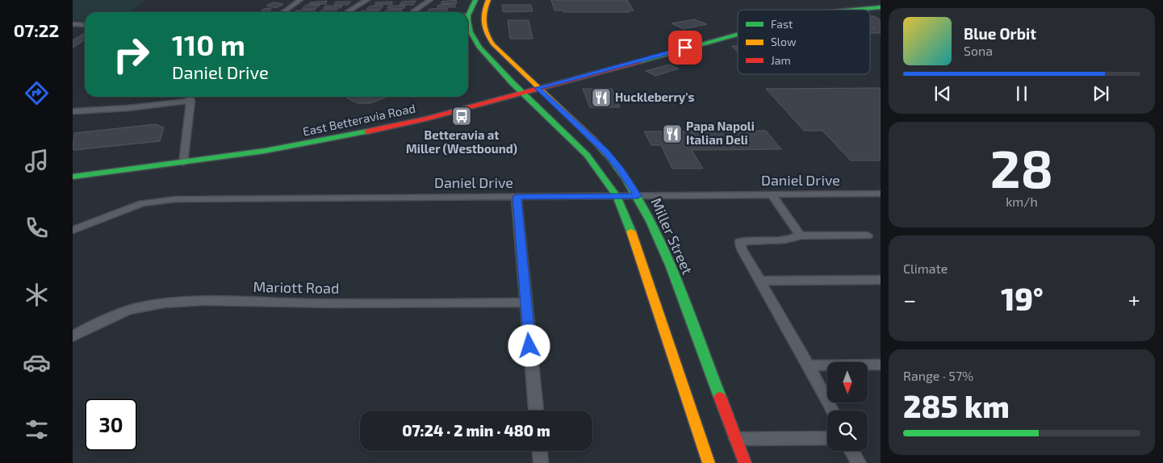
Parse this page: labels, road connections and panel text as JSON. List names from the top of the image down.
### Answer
{
  "streets": {
    "main road": ["East Betteravia Road", "Miller Street"],
    "street": ["Daniel Drive", "Mariott Road"]
  },
  "crossings": [
    ["East Betteravia Road", "Miller Street"],
    ["Daniel Drive", "Miller Street"]
  ],
  "places": {
    "restaurant": ["Huckleberry's", "Papa Napoli Italian Deli"],
    "bus stop": ["Betteravia at Miller (Westbound)"]
  },
  "legend": ["Fast", "Slow", "Jam"],
  "north": "bottom",
  "page": {
    "tabs": "07:22",
    "turn": ["110 m", "Daniel Drive"],
    "song": ["Blue Orbit", "Sona"],
    "tile": [
      ["28", "km/h"],
      "Climate",
      ["Range · 57%", "285 km"]
    ],
    "heat": ["−", "19°", "+"],
    "limit": "30",
    "trip": "07:24 · 2 min · 480 m"
  }
}
